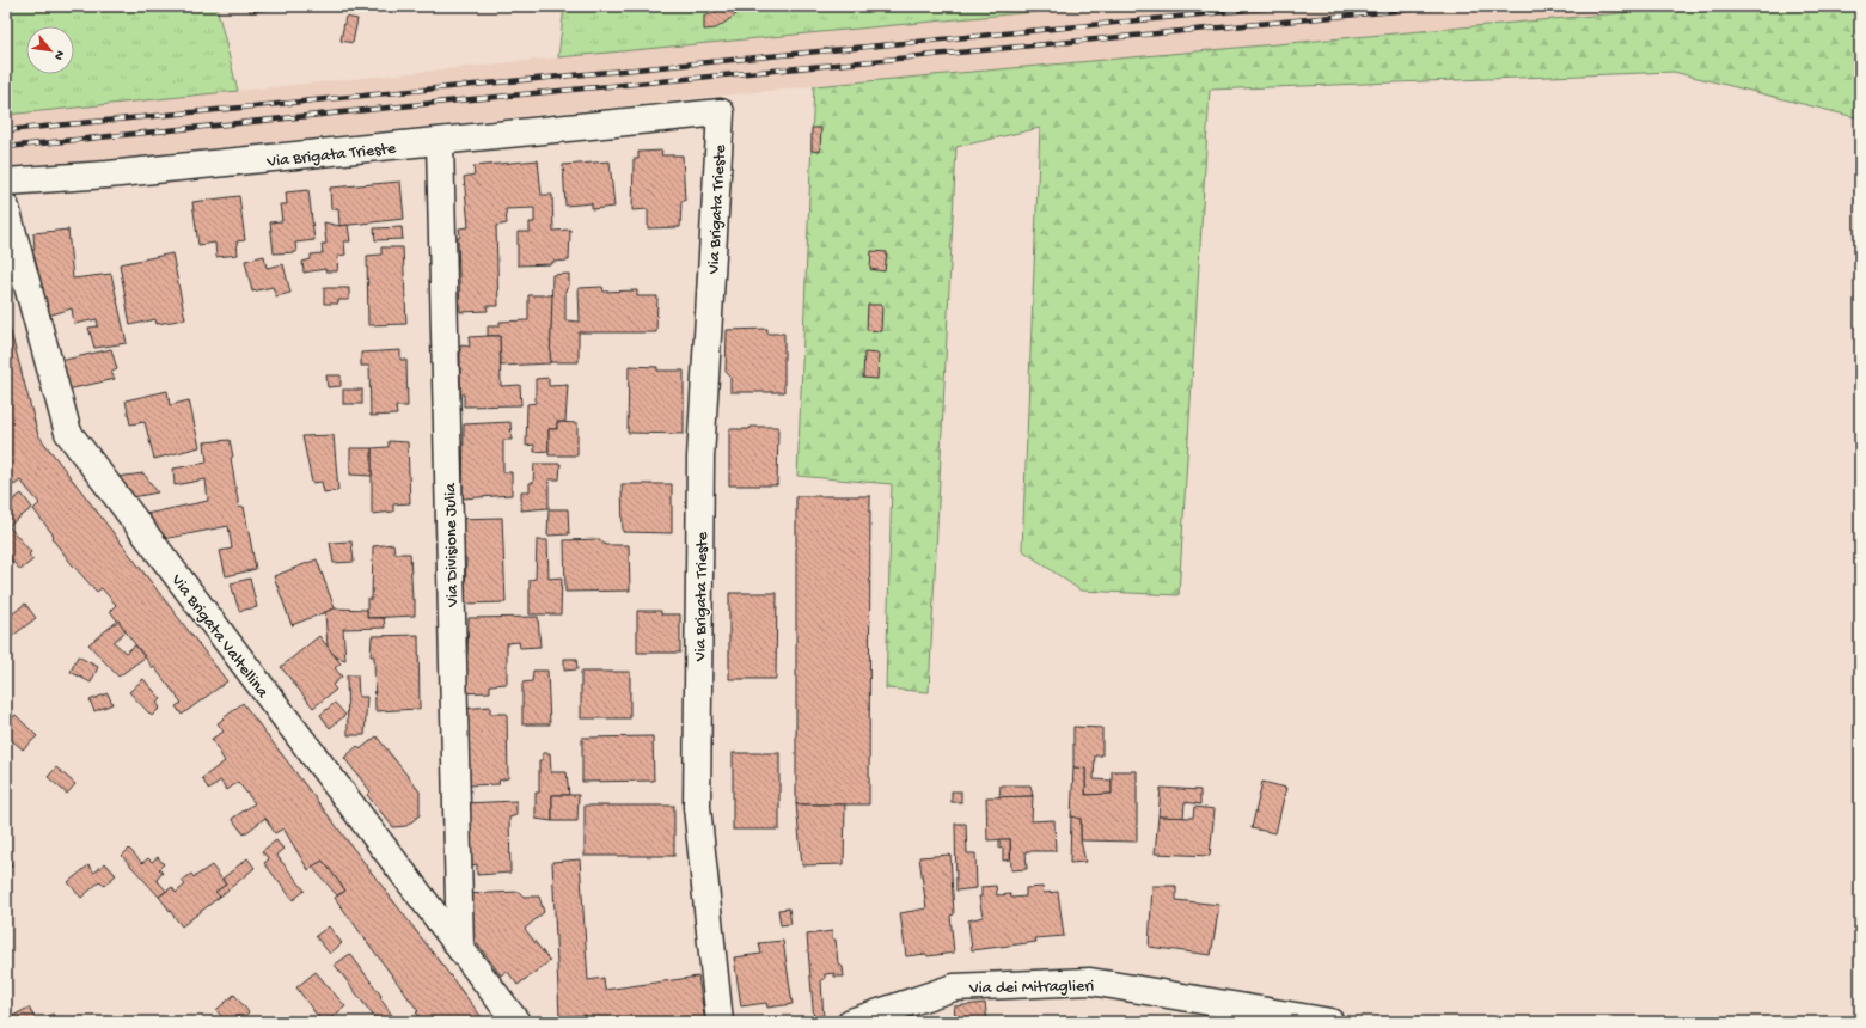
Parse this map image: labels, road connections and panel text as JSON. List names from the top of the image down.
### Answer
{
  "streets": {
    "street": [
      "Via Brigata Trieste",
      "Via Divisione Julia",
      "Via Brigata Valtellina",
      "Via dei Mitraglieri"
    ]
  },
  "crossings": [
    ["Via Brigata Trieste", "Via Divisione Julia"],
    ["Via Divisione Julia", "Via Brigata Valtellina"]
  ],
  "north": "bottom right"
}
